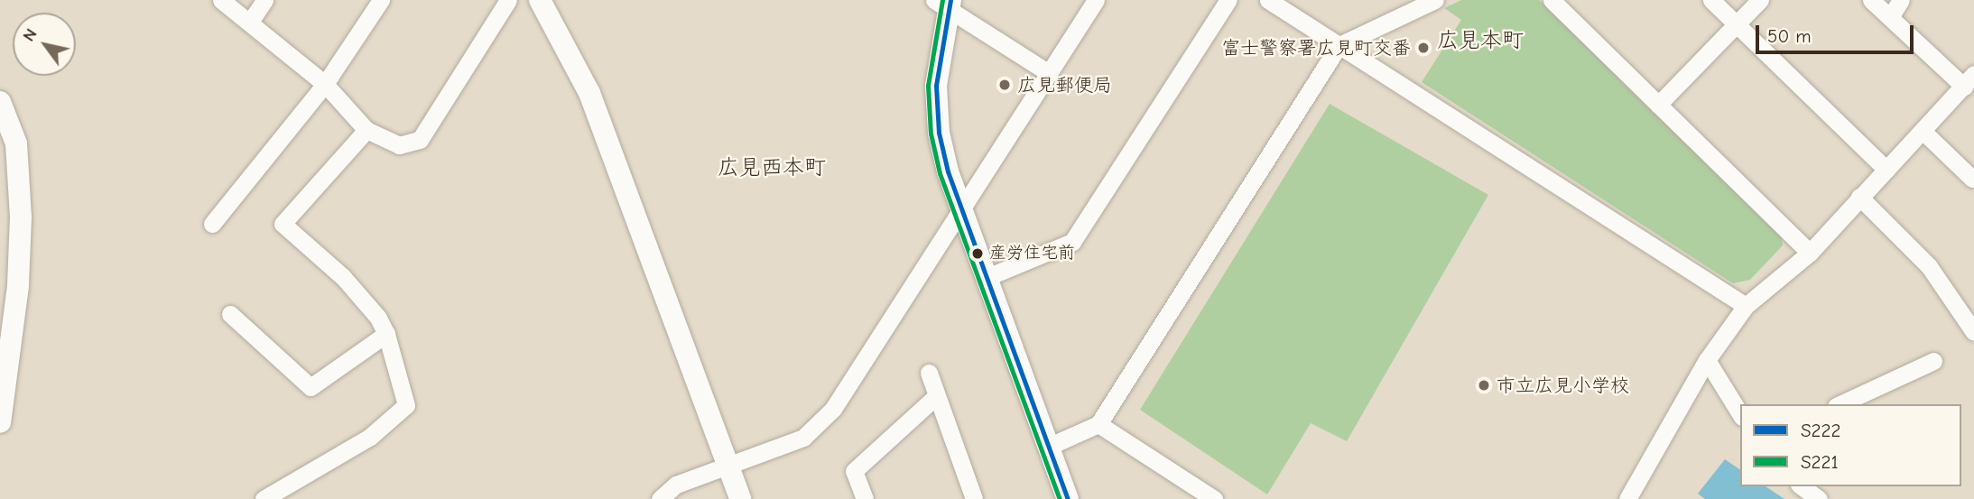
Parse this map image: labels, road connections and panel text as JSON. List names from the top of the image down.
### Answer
{
  "districts": ["広見本町", "広見西本町"],
  "places": [
    "富士警察署広見町交番",
    "広見郵便局",
    "産労住宅前",
    "市立広見小学校"
  ],
  "lines": ["transit line S222", "transit line S221"],
  "legend": ["S222", "S221"],
  "scale_bar": "50 m",
  "north": "top left"
}
